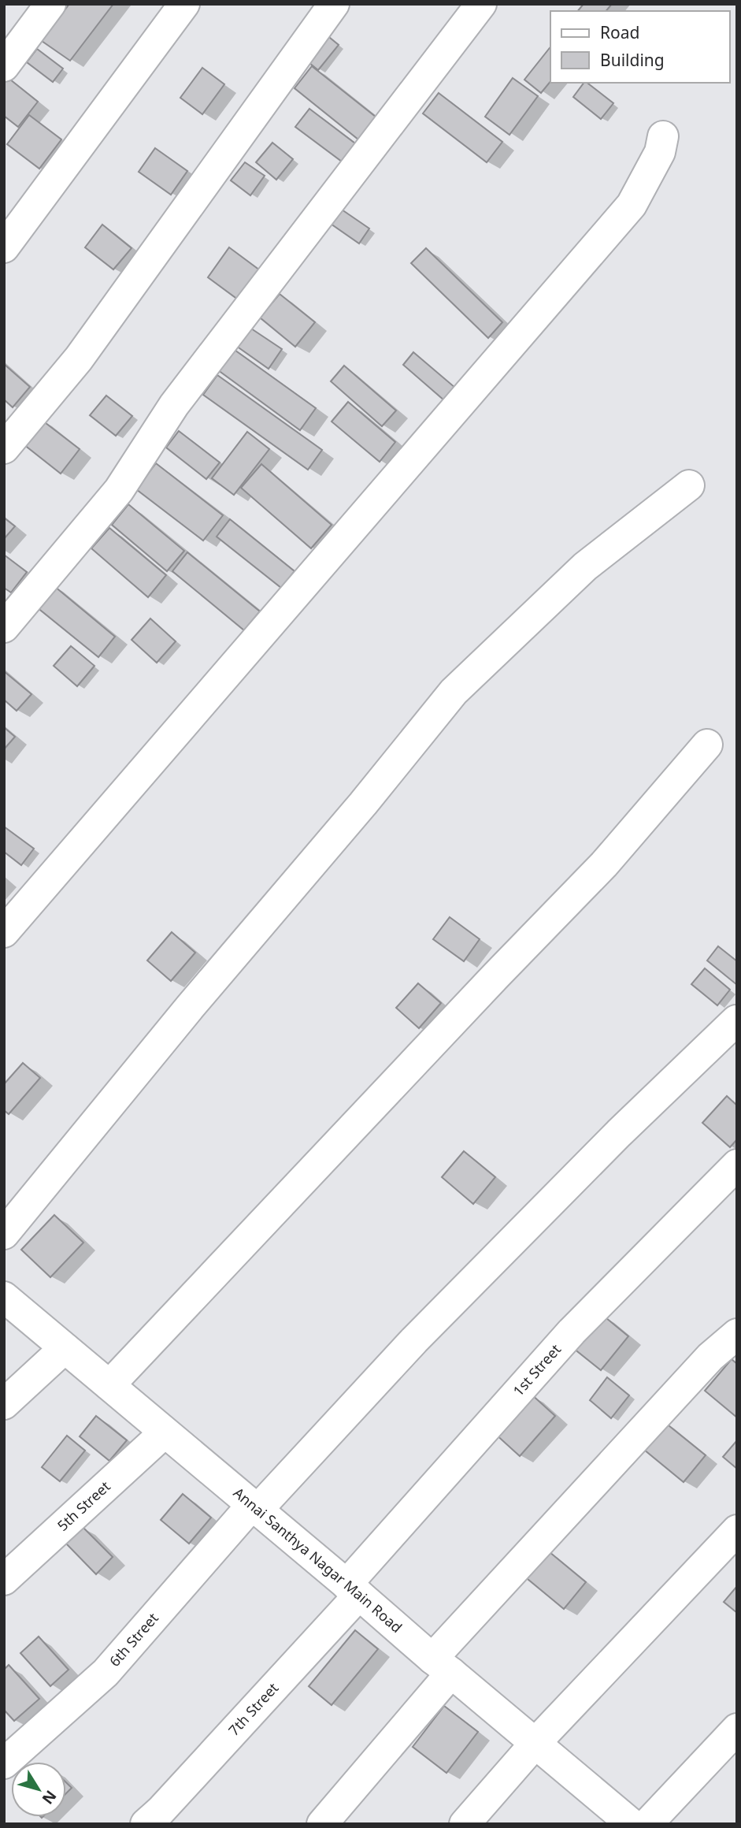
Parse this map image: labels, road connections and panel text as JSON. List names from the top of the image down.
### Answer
{
  "streets": {
    "street": [
      "1st Street",
      "5th Street",
      "Annai Santhya Nagar Main Road",
      "6th Street",
      "7th Street"
    ]
  },
  "crossings": [
    ["1st Street", "Annai Santhya Nagar Main Road"],
    ["1st Street", "7th Street"],
    ["5th Street", "Annai Santhya Nagar Main Road"],
    ["Annai Santhya Nagar Main Road", "6th Street"],
    ["Annai Santhya Nagar Main Road", "7th Street"]
  ],
  "legend": ["Road", "Building"],
  "north": "bottom right"
}
